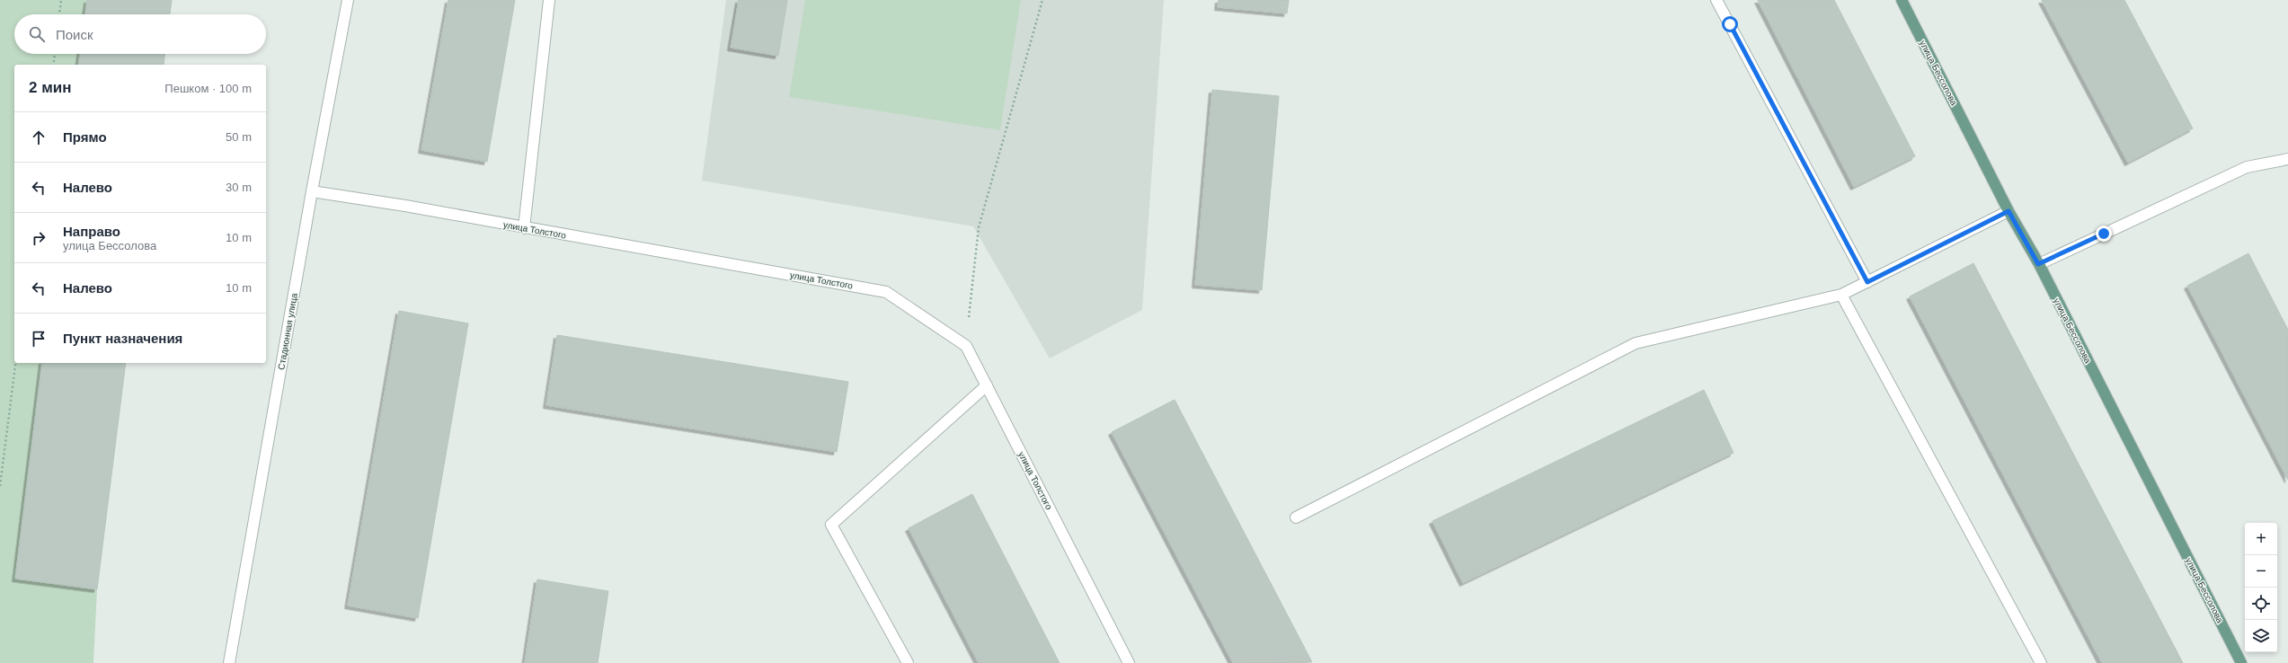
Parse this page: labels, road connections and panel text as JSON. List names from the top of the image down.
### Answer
{
  "streets": {
    "main road": ["улица Бессолова"],
    "street": ["улица Толстого", "Стадионная улица"]
  },
  "crossings": [
    ["улица Толстого", "Стадионная улица"]
  ],
  "page": {
    "search": "Поиск",
    "heading": ["2 мин", "Пешком · 100 m"],
    "list": [
      ["Прямо", "50 m"],
      ["Налево", "30 m"],
      ["Направо", "улица Бессолова", "10 m"],
      ["Налево", "10 m"],
      "Пункт назначения"
    ],
    "map_buttons": ["+", "−"]
  }
}
